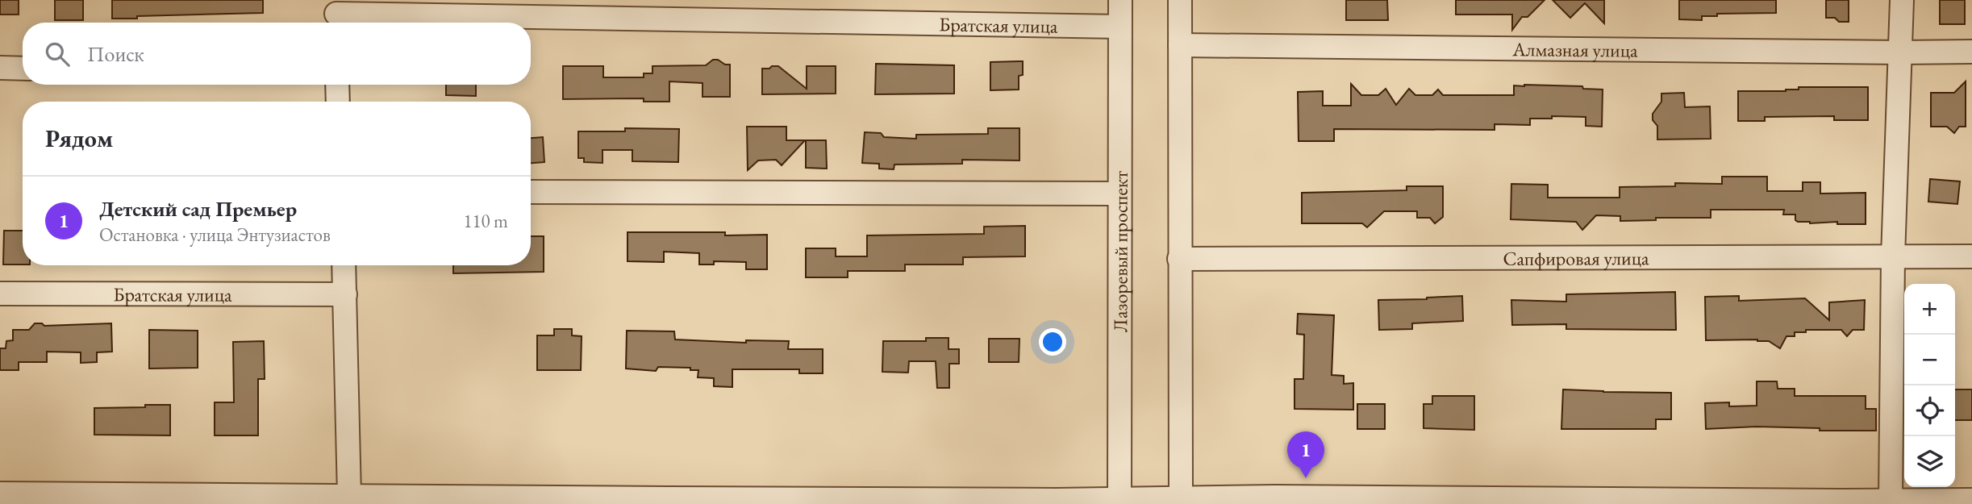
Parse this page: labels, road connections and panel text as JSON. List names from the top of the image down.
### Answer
{
  "streets": {
    "street": [
      "Братская улица",
      "Алмазная улица",
      "Лазоревый проспект",
      "Сапфировая улица"
    ]
  },
  "crossings": [
    ["Братская улица", "Лазоревый проспект"]
  ],
  "page": {
    "search": "Поиск",
    "heading": "Рядом",
    "list": [
      {
        "mark": "1",
        "name": "Детский сад Премьер",
        "note": "Остановка · улица Энтузиастов",
        "value": "110 m"
      }
    ],
    "map_buttons": ["+", "−"],
    "pins": "1"
  }
}
